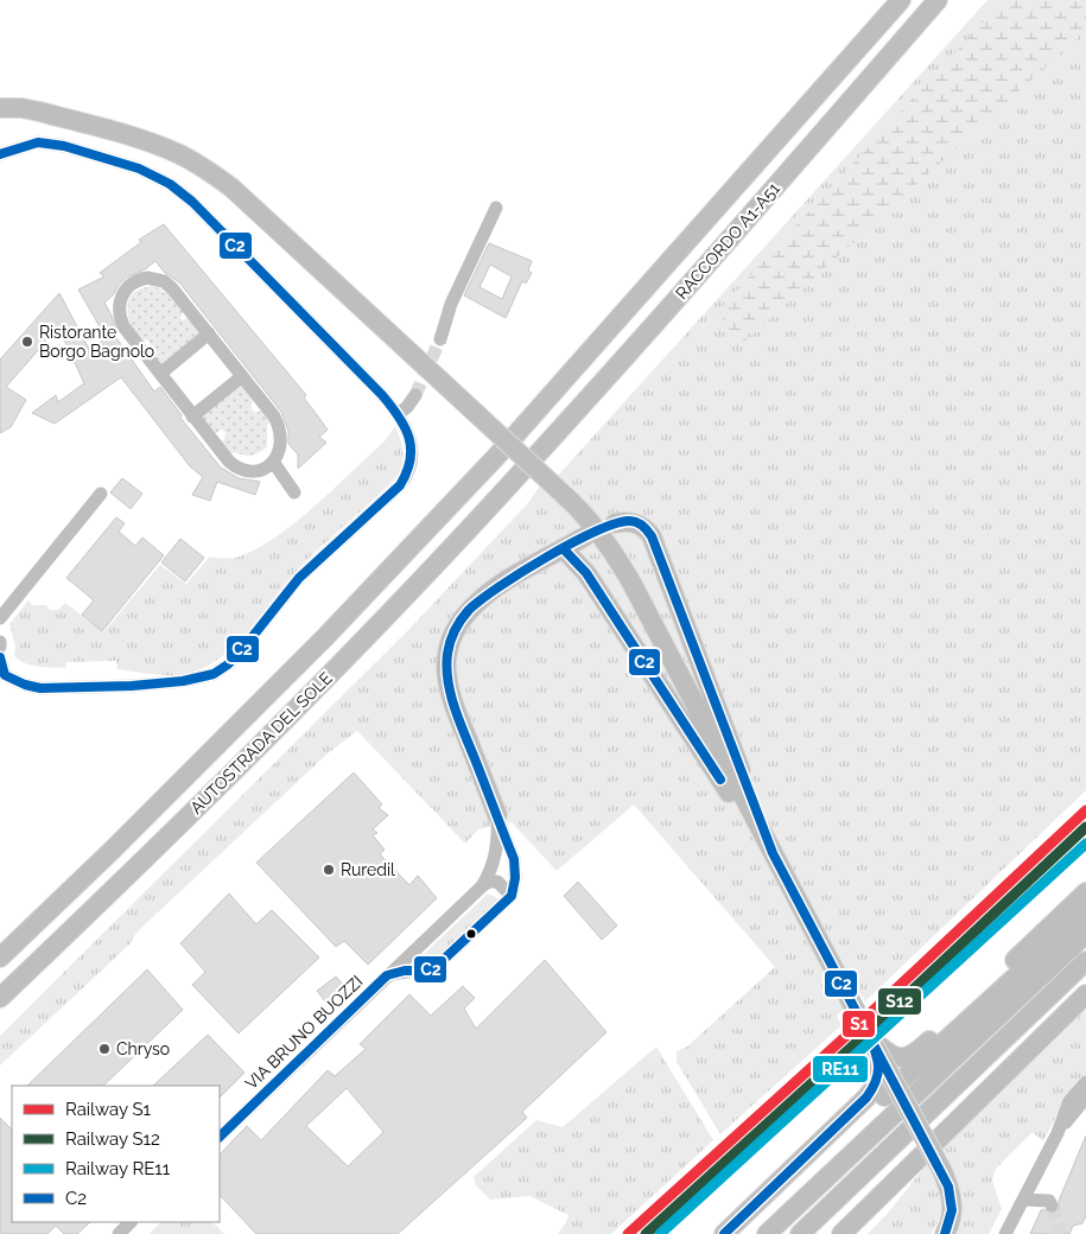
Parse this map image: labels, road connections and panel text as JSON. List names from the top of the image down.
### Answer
{
  "streets": {
    "highway": ["RACCORDO A1-A51", "AUTOSTRADA DEL SOLE"],
    "street": ["VIA BRUNO BUOZZI"]
  },
  "crossings": [
    ["RACCORDO A1-A51", "AUTOSTRADA DEL SOLE"]
  ],
  "places": ["Ristorante Borgo Bagnolo", "Ruredil", "Chryso"],
  "lines": [
    "transit line C2",
    "rail line S1",
    "rail line S12",
    "rail line RE11"
  ],
  "legend": [
    "Railway S1",
    "Railway S12",
    "Railway RE11",
    "C2"
  ]
}
